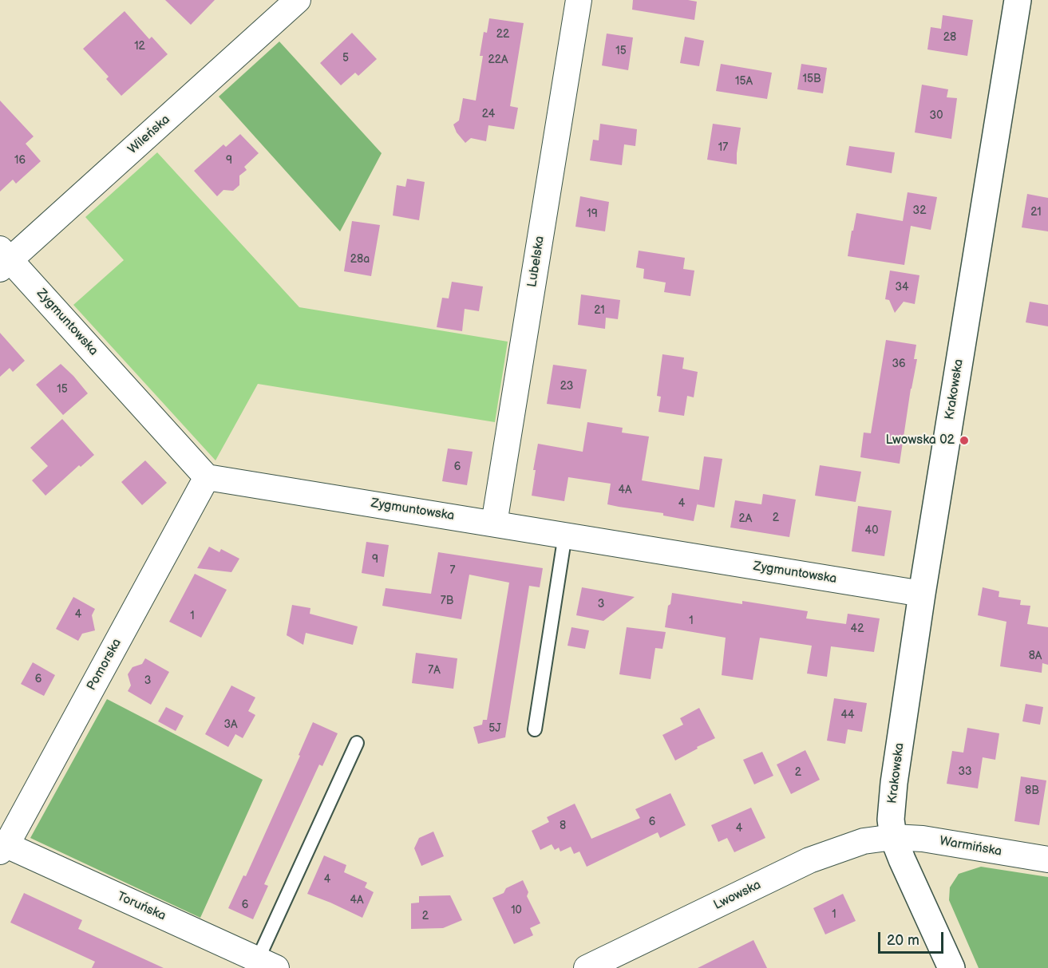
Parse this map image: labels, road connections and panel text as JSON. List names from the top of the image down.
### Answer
{
  "streets": {
    "street": [
      "Wileńska",
      "Lubelska",
      "Zygmuntowska",
      "Krakowska",
      "Pomorska",
      "Warmińska",
      "Lwowska",
      "Toruńska"
    ]
  },
  "crossings": [
    ["Wileńska", "Zygmuntowska"],
    ["Lubelska", "Zygmuntowska"],
    ["Zygmuntowska", "Krakowska"],
    ["Zygmuntowska", "Pomorska"],
    ["Krakowska", "Warmińska"],
    ["Krakowska", "Lwowska"],
    ["Pomorska", "Toruńska"],
    ["Warmińska", "Lwowska"]
  ],
  "places": ["Lwowska 02"],
  "house_numbers": [
    "22",
    "28",
    "12",
    "15",
    "5",
    "22A",
    "15B",
    "15A",
    "24",
    "30",
    "17",
    "16",
    "9",
    "32",
    "21",
    "19",
    "28a",
    "34",
    "21",
    "36",
    "23",
    "15",
    "6",
    "4A",
    "4",
    "2",
    "2A",
    "40",
    "9",
    "7",
    "7B",
    "3",
    "4",
    "1",
    "1",
    "42",
    "8A",
    "7A",
    "6",
    "3",
    "44",
    "3A",
    "5J",
    "33",
    "2",
    "8B",
    "6",
    "8",
    "4",
    "4",
    "4A",
    "6",
    "10",
    "1",
    "2"
  ],
  "scale_bar": "20 m"
}
